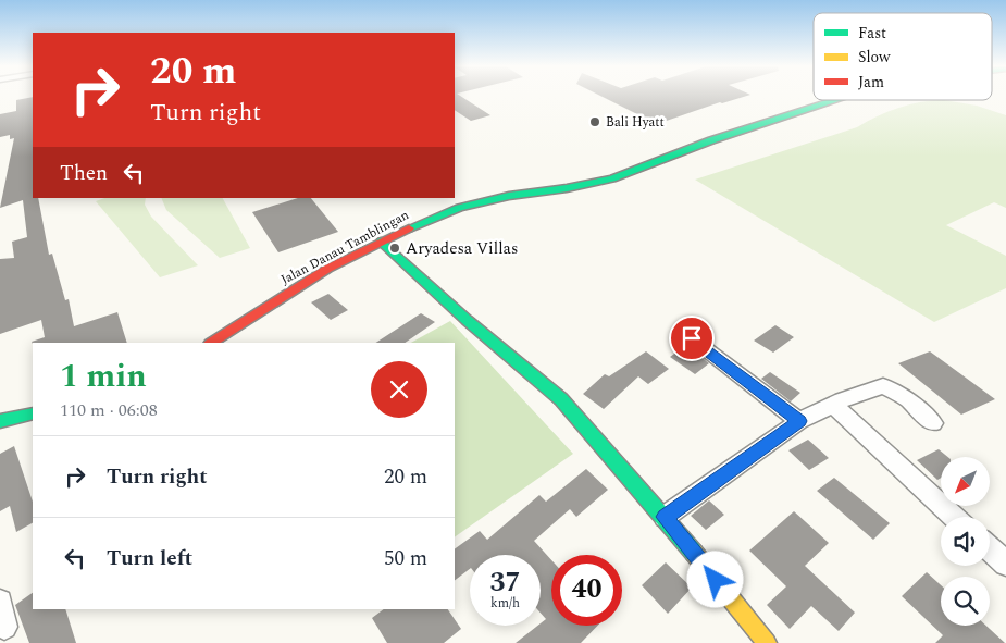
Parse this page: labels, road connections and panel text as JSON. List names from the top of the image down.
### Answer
{
  "streets": {
    "street": ["Jalan Danau Tamblingan"]
  },
  "places": ["Bali Hyatt", "Aryadesa Villas"],
  "legend": ["Fast", "Slow", "Jam"],
  "north": "bottom left",
  "page": {
    "turn": ["20 m", "Turn right"],
    "then": "Then",
    "heading": ["1 min", "110 m · 06:08"],
    "list": [
      {
        "name": "Turn right",
        "value": "20 m"
      },
      {
        "name": "Turn left",
        "value": "50 m"
      }
    ],
    "speed": "37 km/h",
    "limit": "40"
  }
}
